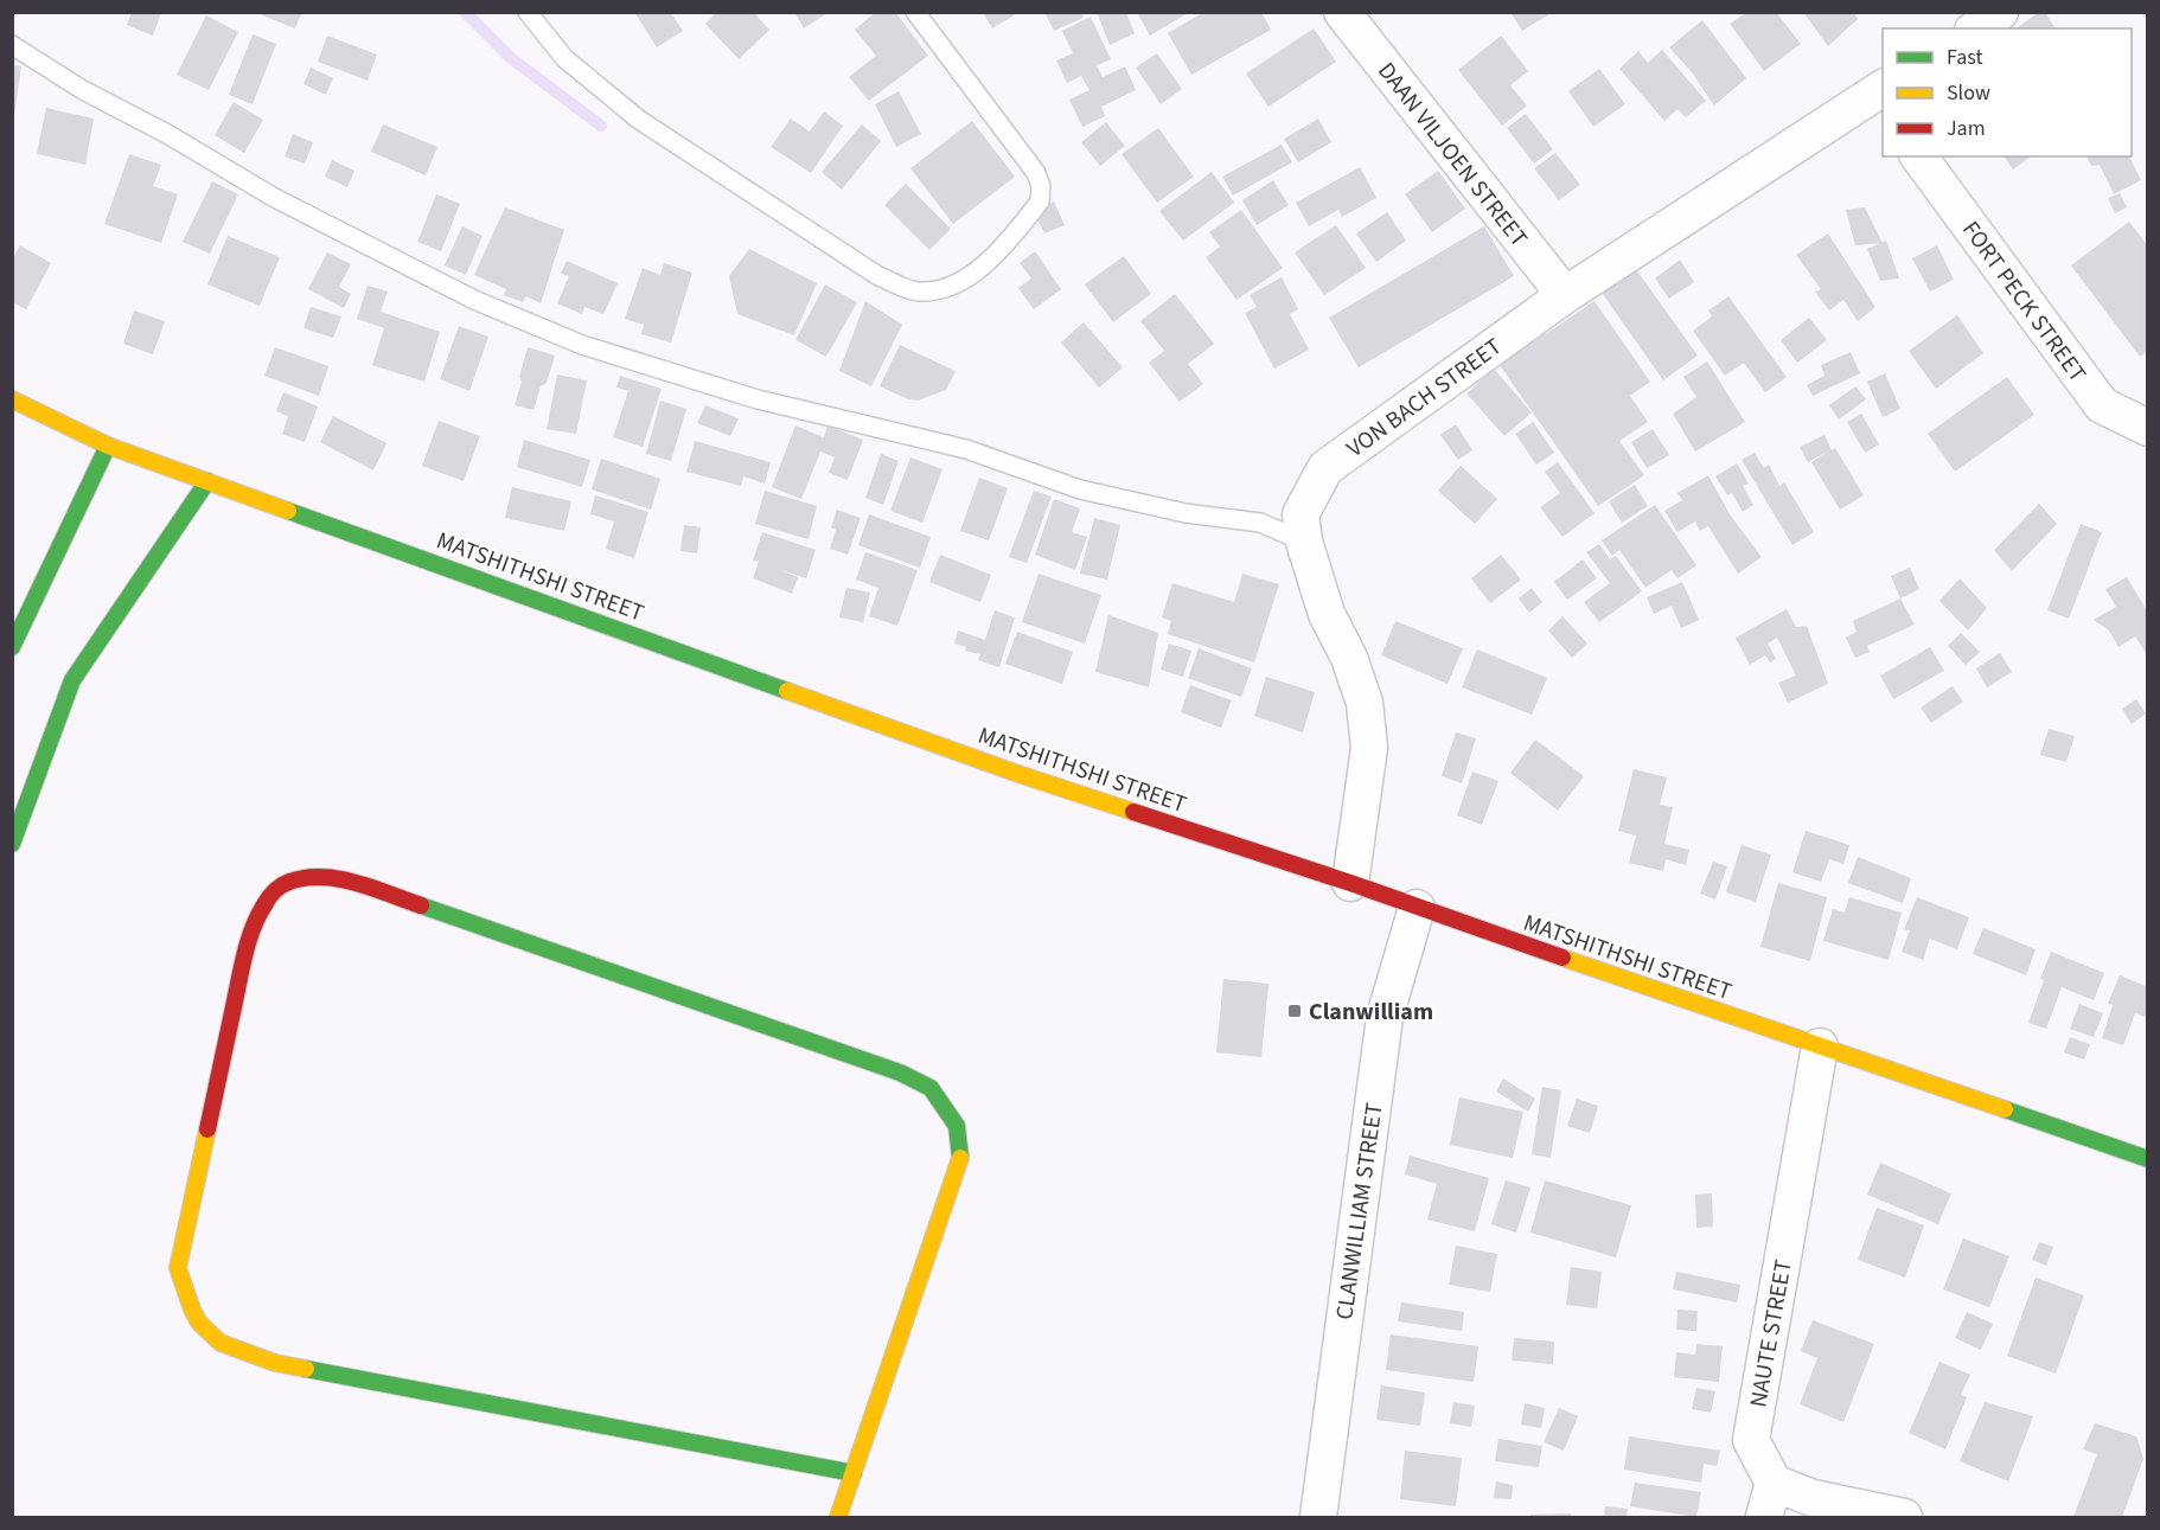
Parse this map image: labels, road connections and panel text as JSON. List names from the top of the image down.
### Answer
{
  "streets": {
    "street": [
      "DAAN VILJOEN STREET",
      "FORT PECK STREET",
      "VON BACH STREET",
      "MATSHITHSHI STREET",
      "CLANWILLIAM STREET",
      "NAUTE STREET"
    ]
  },
  "crossings": [
    ["DAAN VILJOEN STREET", "VON BACH STREET"],
    ["VON BACH STREET", "MATSHITHSHI STREET"],
    ["MATSHITHSHI STREET", "CLANWILLIAM STREET"],
    ["MATSHITHSHI STREET", "NAUTE STREET"]
  ],
  "places": {
    "transit": ["Clanwilliam"]
  },
  "legend": ["Fast", "Slow", "Jam"]
}
